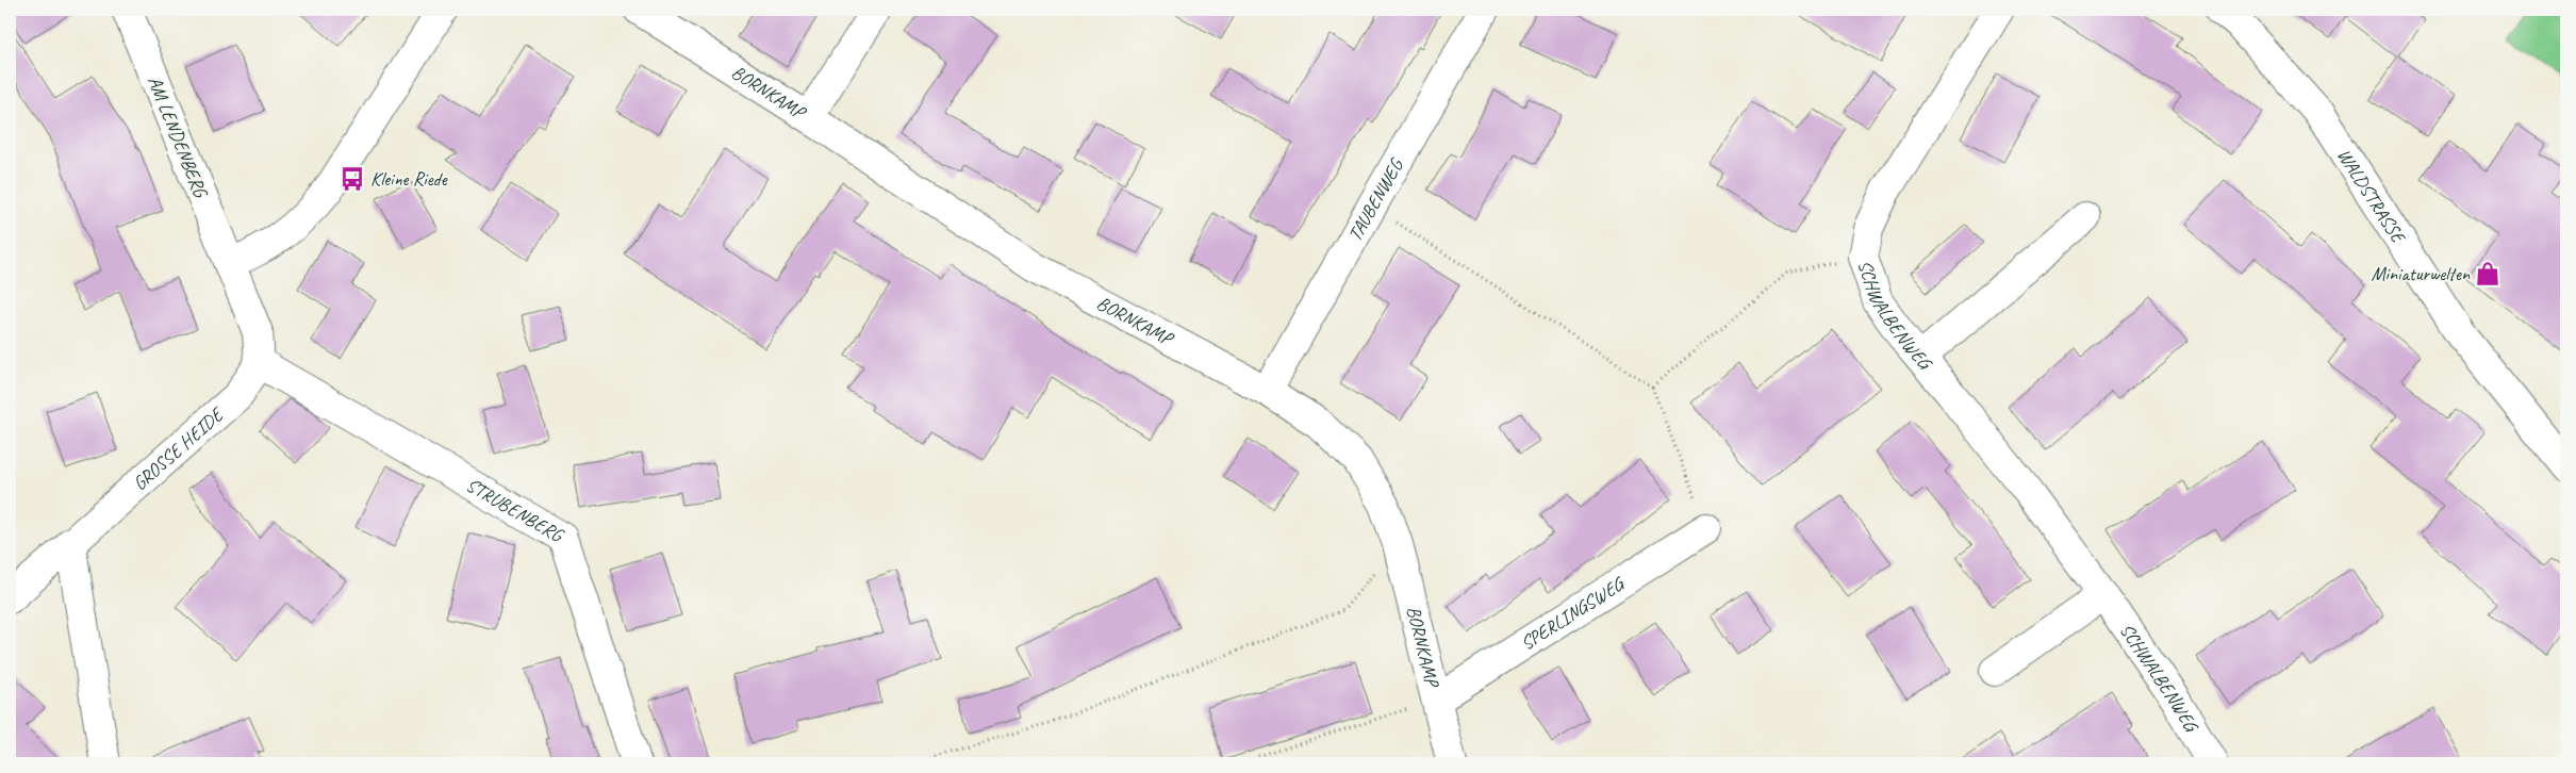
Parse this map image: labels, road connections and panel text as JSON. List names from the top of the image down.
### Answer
{
  "streets": {
    "street": [
      "BORNKAMP",
      "AM LENDENBERG",
      "WALDSTRASSE",
      "TAUBENWEG",
      "SCHWALBENWEG",
      "GROSSE HEIDE",
      "STRUBENBERG",
      "SPERLINGSWEG"
    ]
  },
  "crossings": [
    ["BORNKAMP", "TAUBENWEG"],
    ["BORNKAMP", "SPERLINGSWEG"],
    ["GROSSE HEIDE", "STRUBENBERG"]
  ],
  "places": {
    "bus stop": ["Kleine Riede"],
    "shop": ["Miniaturwelten"]
  }
}
